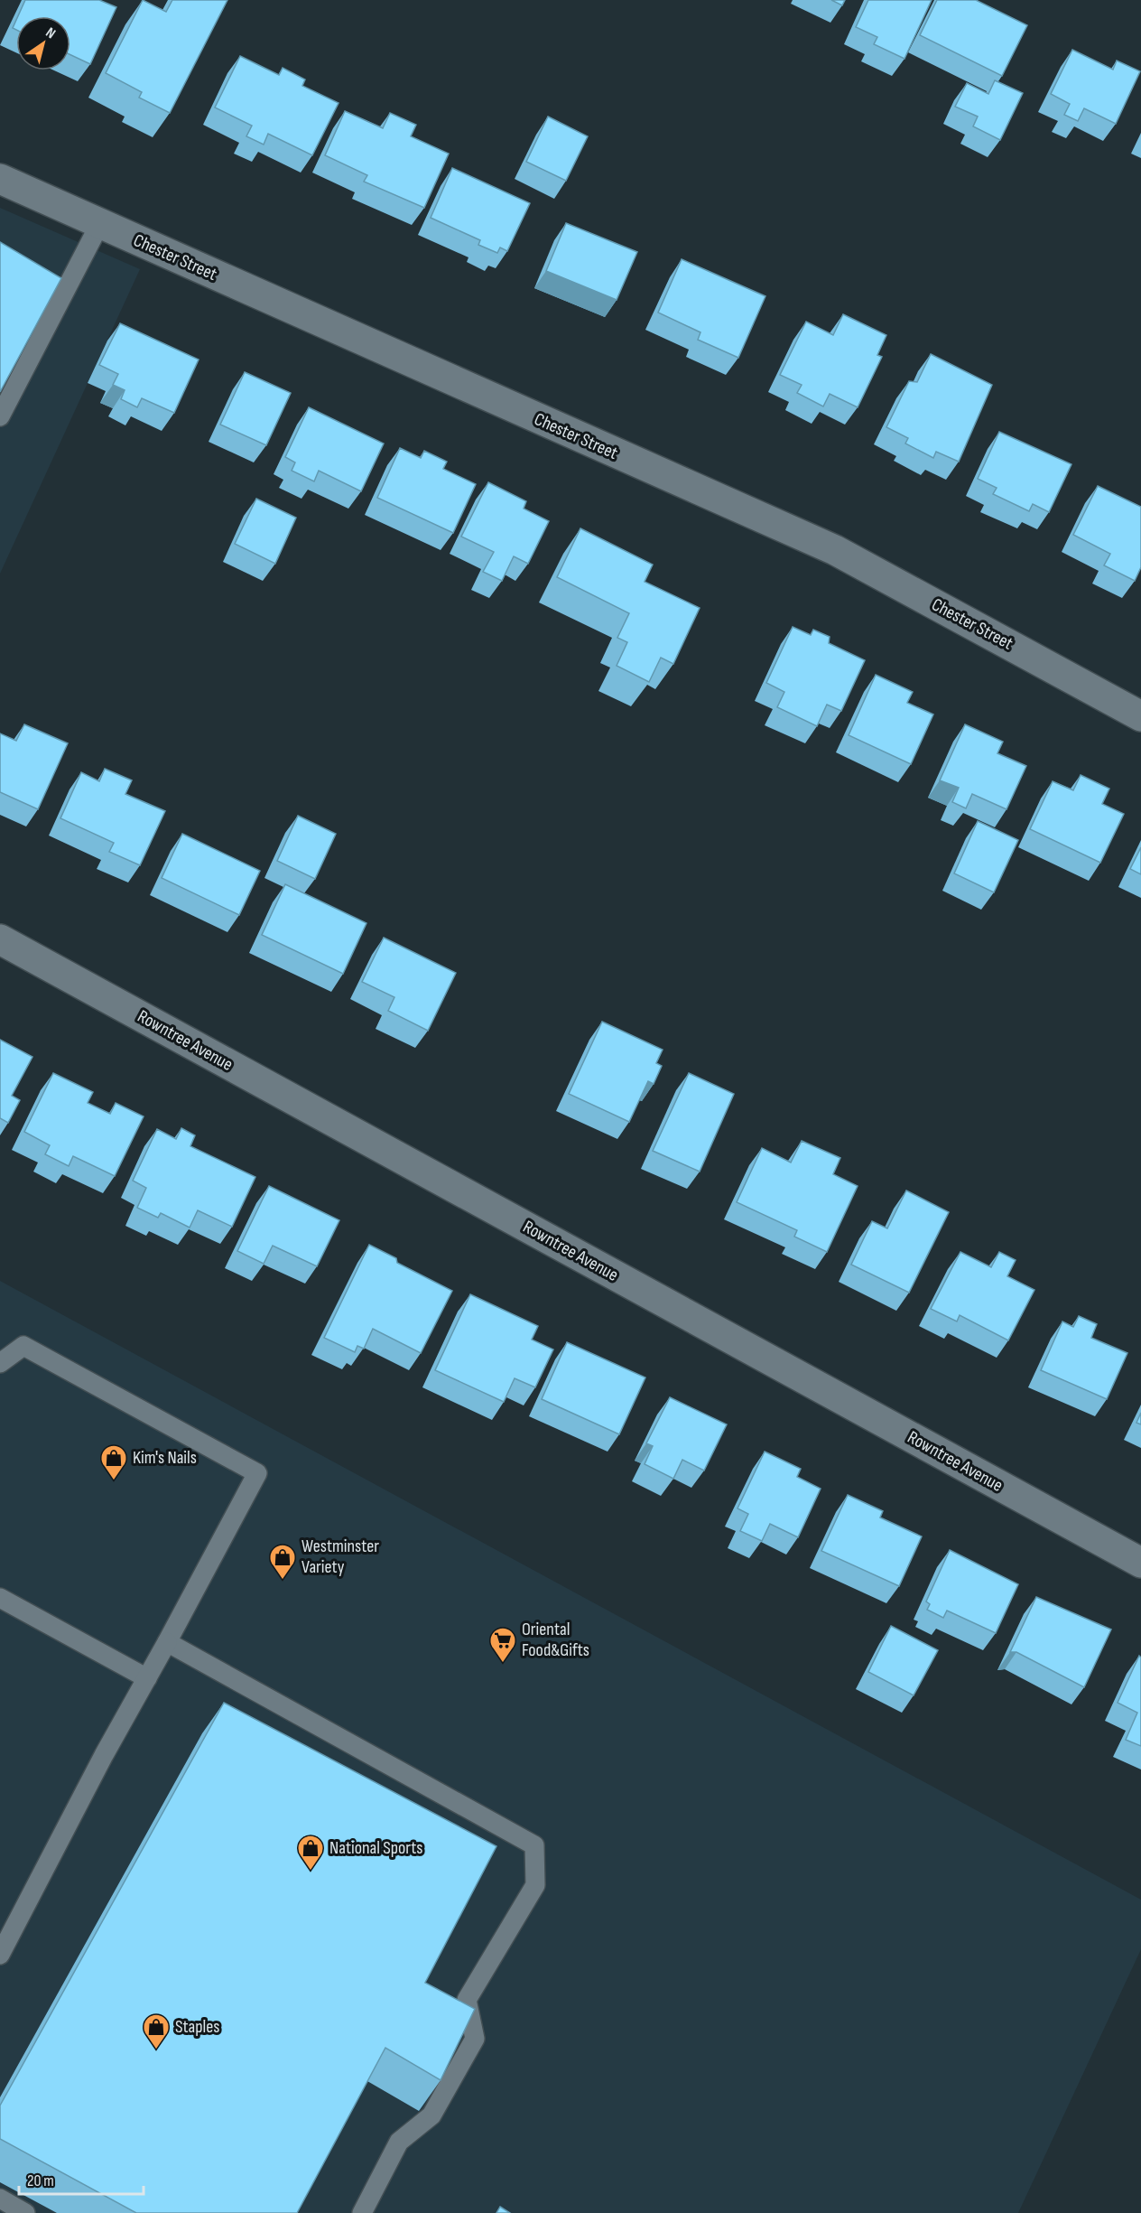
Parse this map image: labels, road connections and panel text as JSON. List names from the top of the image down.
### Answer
{
  "streets": {
    "street": ["Chester Street", "Rowntree Avenue"]
  },
  "places": {
    "shop": [
      "Kim's Nails",
      "Westminster Variety",
      "National Sports",
      "Staples"
    ],
    "supermarket": ["Oriental Food&Gifts"]
  },
  "scale_bar": "20 m",
  "north": "top right"
}
